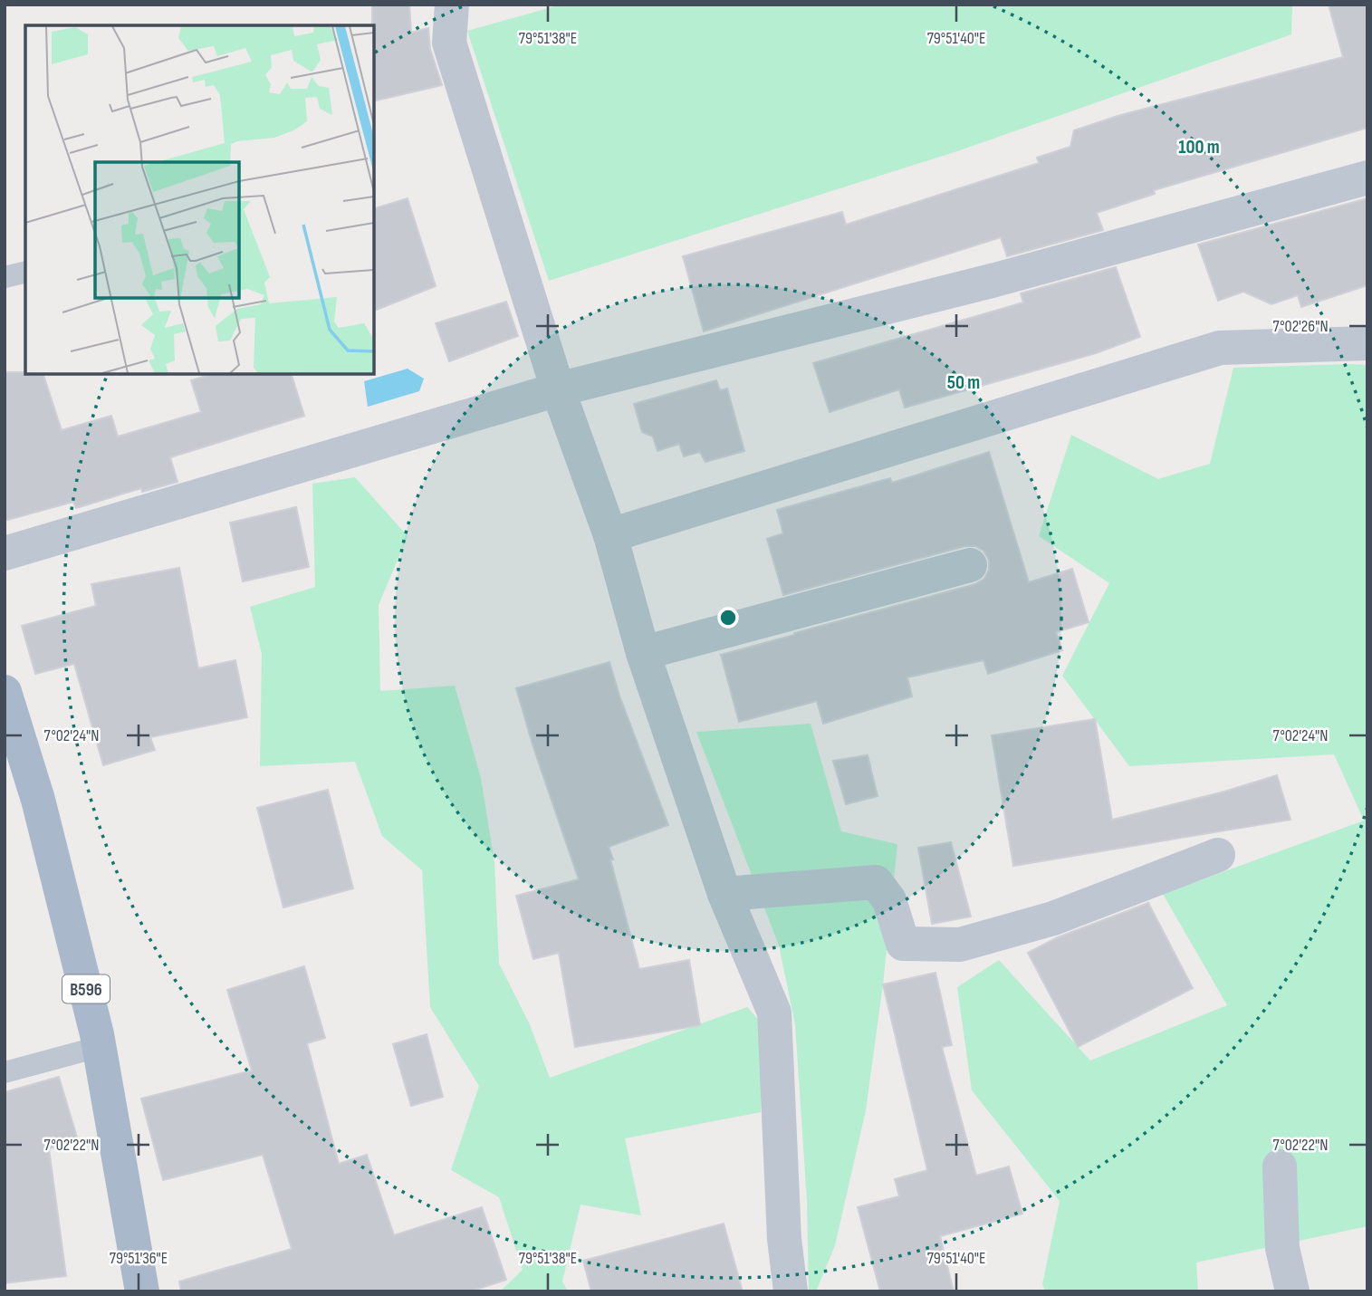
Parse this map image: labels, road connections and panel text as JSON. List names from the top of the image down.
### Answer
{
  "streets": {
    "main road": ["B596"]
  },
  "coordinates": [
    "79°51'38\"E",
    "79°51'40\"E",
    "7°02'26\"N",
    "7°02'24\"N",
    "7°02'22\"N",
    "79°51'36\"E"
  ],
  "rings": ["100 m", "50 m"]
}
